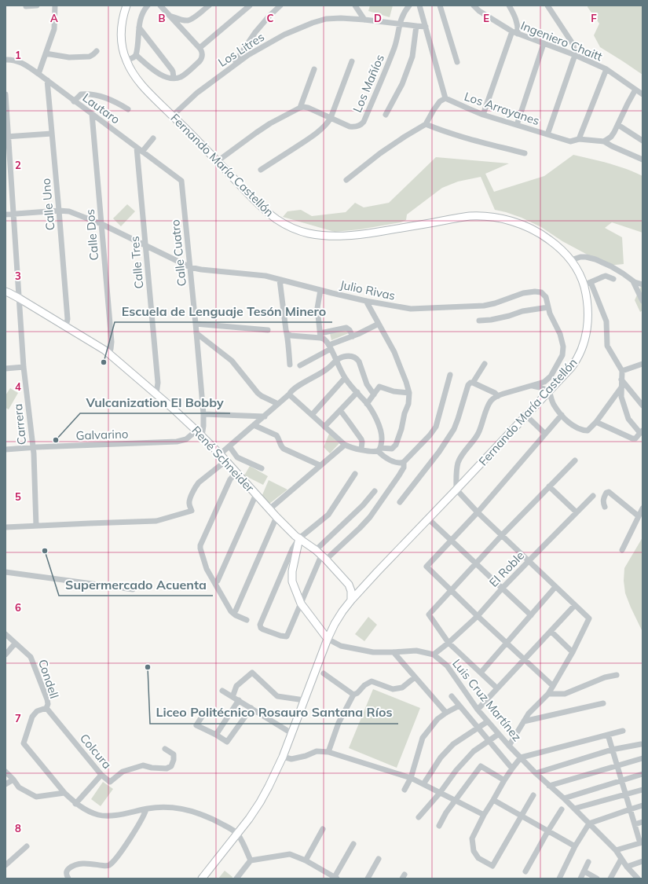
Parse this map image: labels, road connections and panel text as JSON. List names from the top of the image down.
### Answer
{
  "streets": {
    "main road": ["Fernando María Castellón", "René Schneider"],
    "street": [
      "Ingeniero Chaitt",
      "Los Litres",
      "Los Mañíos",
      "Lautaro",
      "Los Arrayanes",
      "Calle Uno",
      "Calle Dos",
      "Calle Cuatro",
      "Calle Tres",
      "Julio Rivas",
      "Carrera",
      "Galvarino",
      "El Roble",
      "Condell",
      "Luis Cruz Martínez",
      "Colcura"
    ]
  },
  "crossings": [
    ["Los Litres", "Los Mañíos"],
    ["Los Litres", "Los Arrayanes"],
    ["Los Litres", "Fernando María Castellón"],
    ["Lautaro", "Calle Uno"],
    ["Lautaro", "Calle Dos"],
    ["Lautaro", "Calle Cuatro"],
    ["Lautaro", "Calle Tres"],
    ["Fernando María Castellón", "Luis Cruz Martínez"],
    ["Calle Uno", "Julio Rivas"],
    ["Calle Uno", "René Schneider"],
    ["Calle Dos", "Julio Rivas"],
    ["Calle Dos", "René Schneider"],
    ["Calle Cuatro", "Julio Rivas"],
    ["Calle Cuatro", "René Schneider"],
    ["Calle Tres", "Julio Rivas"],
    ["Calle Tres", "René Schneider"],
    ["Julio Rivas", "Carrera"],
    ["Carrera", "Galvarino"],
    ["Carrera", "René Schneider"],
    ["Galvarino", "René Schneider"],
    ["El Roble", "Luis Cruz Martínez"],
    ["Condell", "Colcura"]
  ],
  "places": [
    "Escuela de Lenguaje Tesón Minero",
    "Vulcanization El Bobby",
    "Supermercado Acuenta",
    "Liceo Politécnico Rosauro Santana Ríos"
  ],
  "grid": {
    "columns": [
      "A",
      "B",
      "C",
      "D",
      "E",
      "F"
    ],
    "rows": [
      "1",
      "2",
      "3",
      "4",
      "5",
      "6",
      "7",
      "8"
    ]
  }
}
